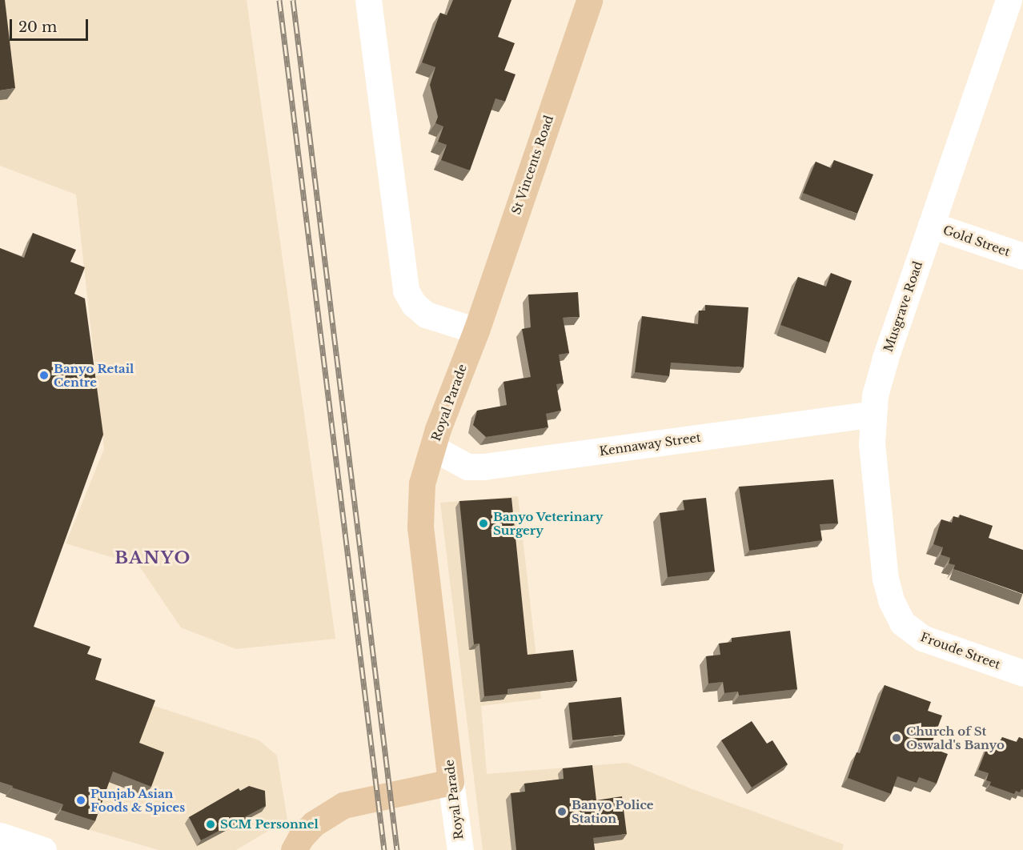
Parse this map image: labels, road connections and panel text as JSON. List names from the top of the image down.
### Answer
{
  "streets": {
    "main road": ["St Vincents Road", "Royal Parade"],
    "street": [
      "Gold Street",
      "Musgrave Road",
      "Kennaway Street",
      "Froude Street"
    ]
  },
  "crossings": [
    ["St Vincents Road", "Royal Parade"],
    ["Gold Street", "Musgrave Road"],
    ["Musgrave Road", "Kennaway Street"],
    ["Musgrave Road", "Froude Street"],
    ["Royal Parade", "Kennaway Street"]
  ],
  "districts": ["BANYO"],
  "places": [
    "Banyo Retail Centre",
    "Banyo Veterinary Surgery",
    "Church of St Oswald's Banyo",
    "Punjab Asian Foods & Spices",
    "Banyo Police Station",
    "SCM Personnel"
  ],
  "scale_bar": "20 m"
}
